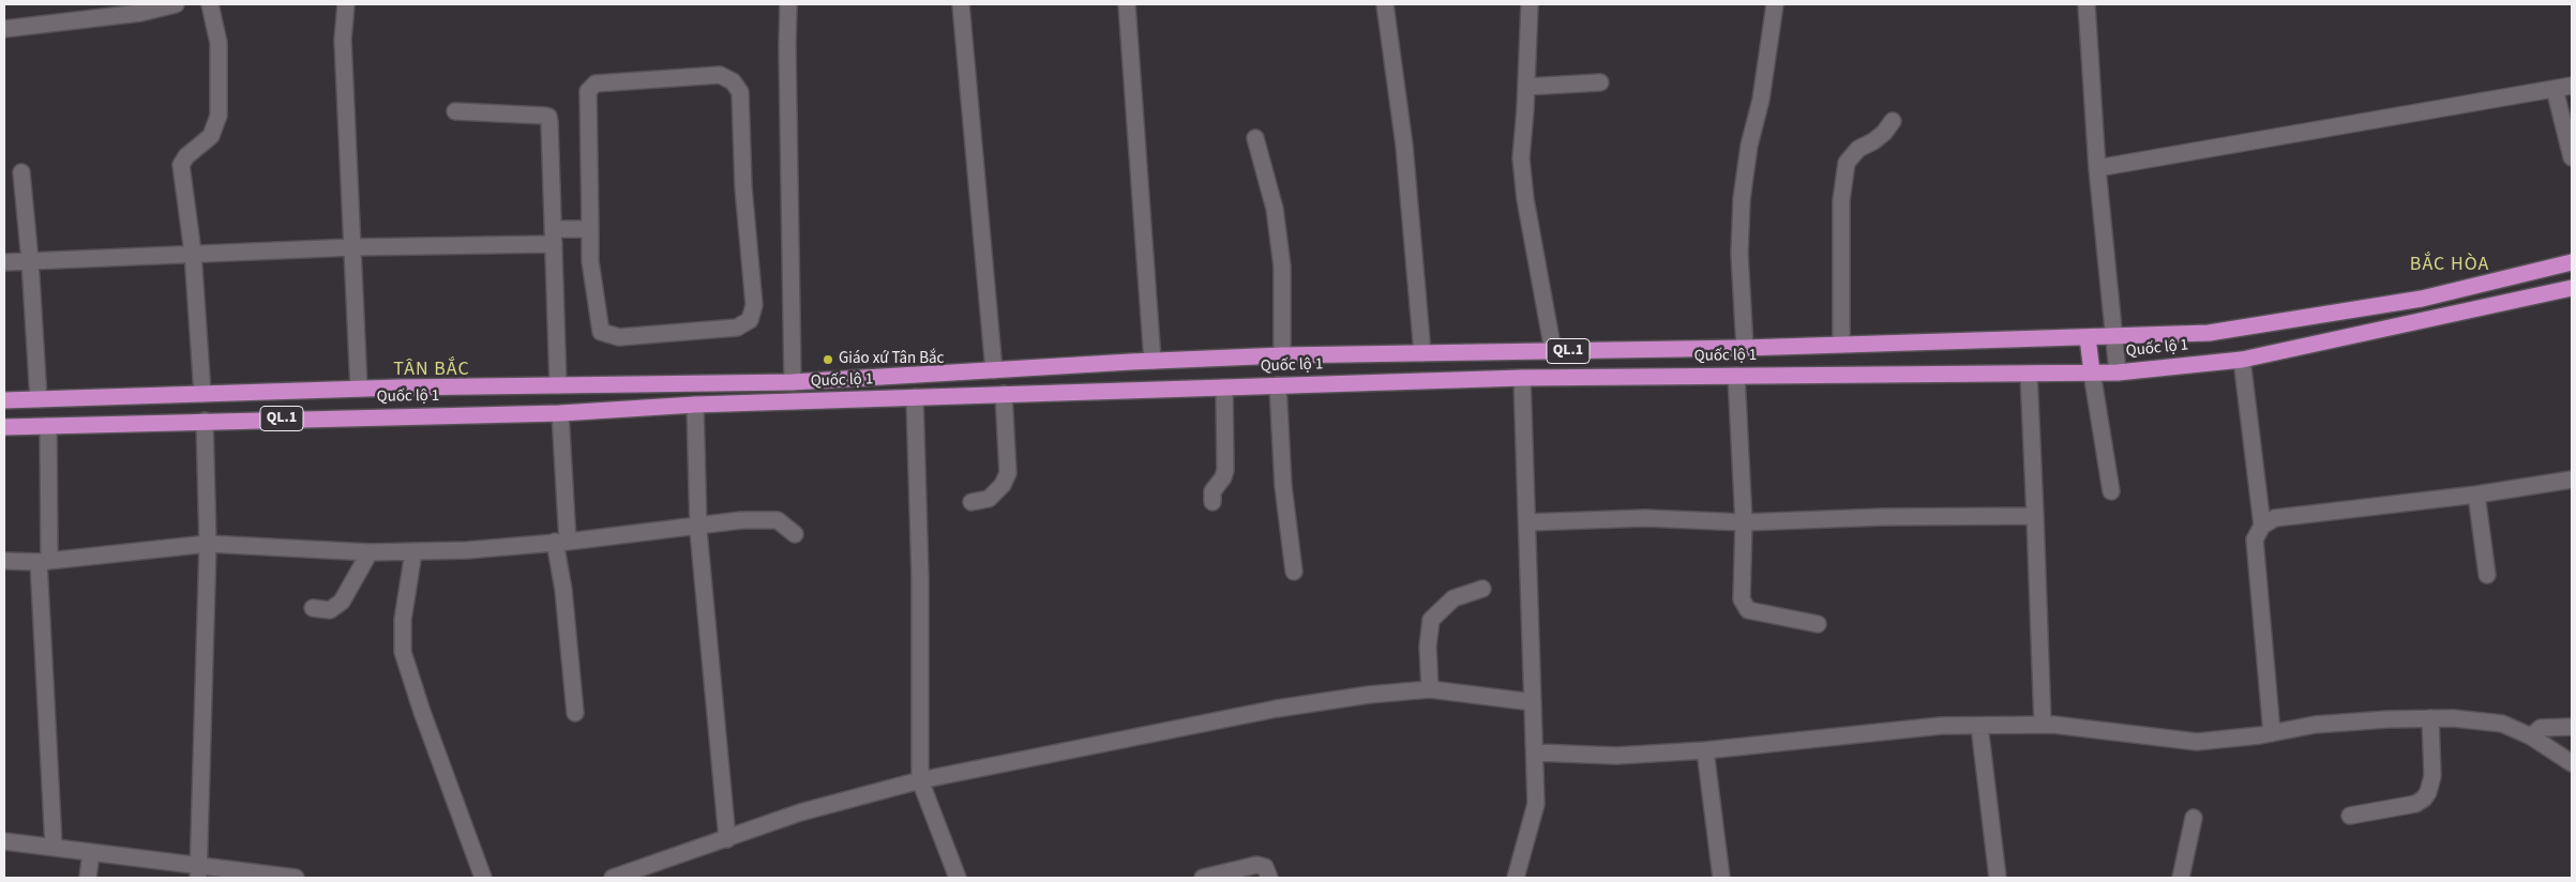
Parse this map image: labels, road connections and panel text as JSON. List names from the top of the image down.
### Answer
{
  "streets": {
    "highway": ["Quốc lộ 1", "QL.1"]
  },
  "districts": ["BẮC HÒA", "TÂN BẮC"],
  "places": ["Giáo xứ Tân Bắc"]
}
